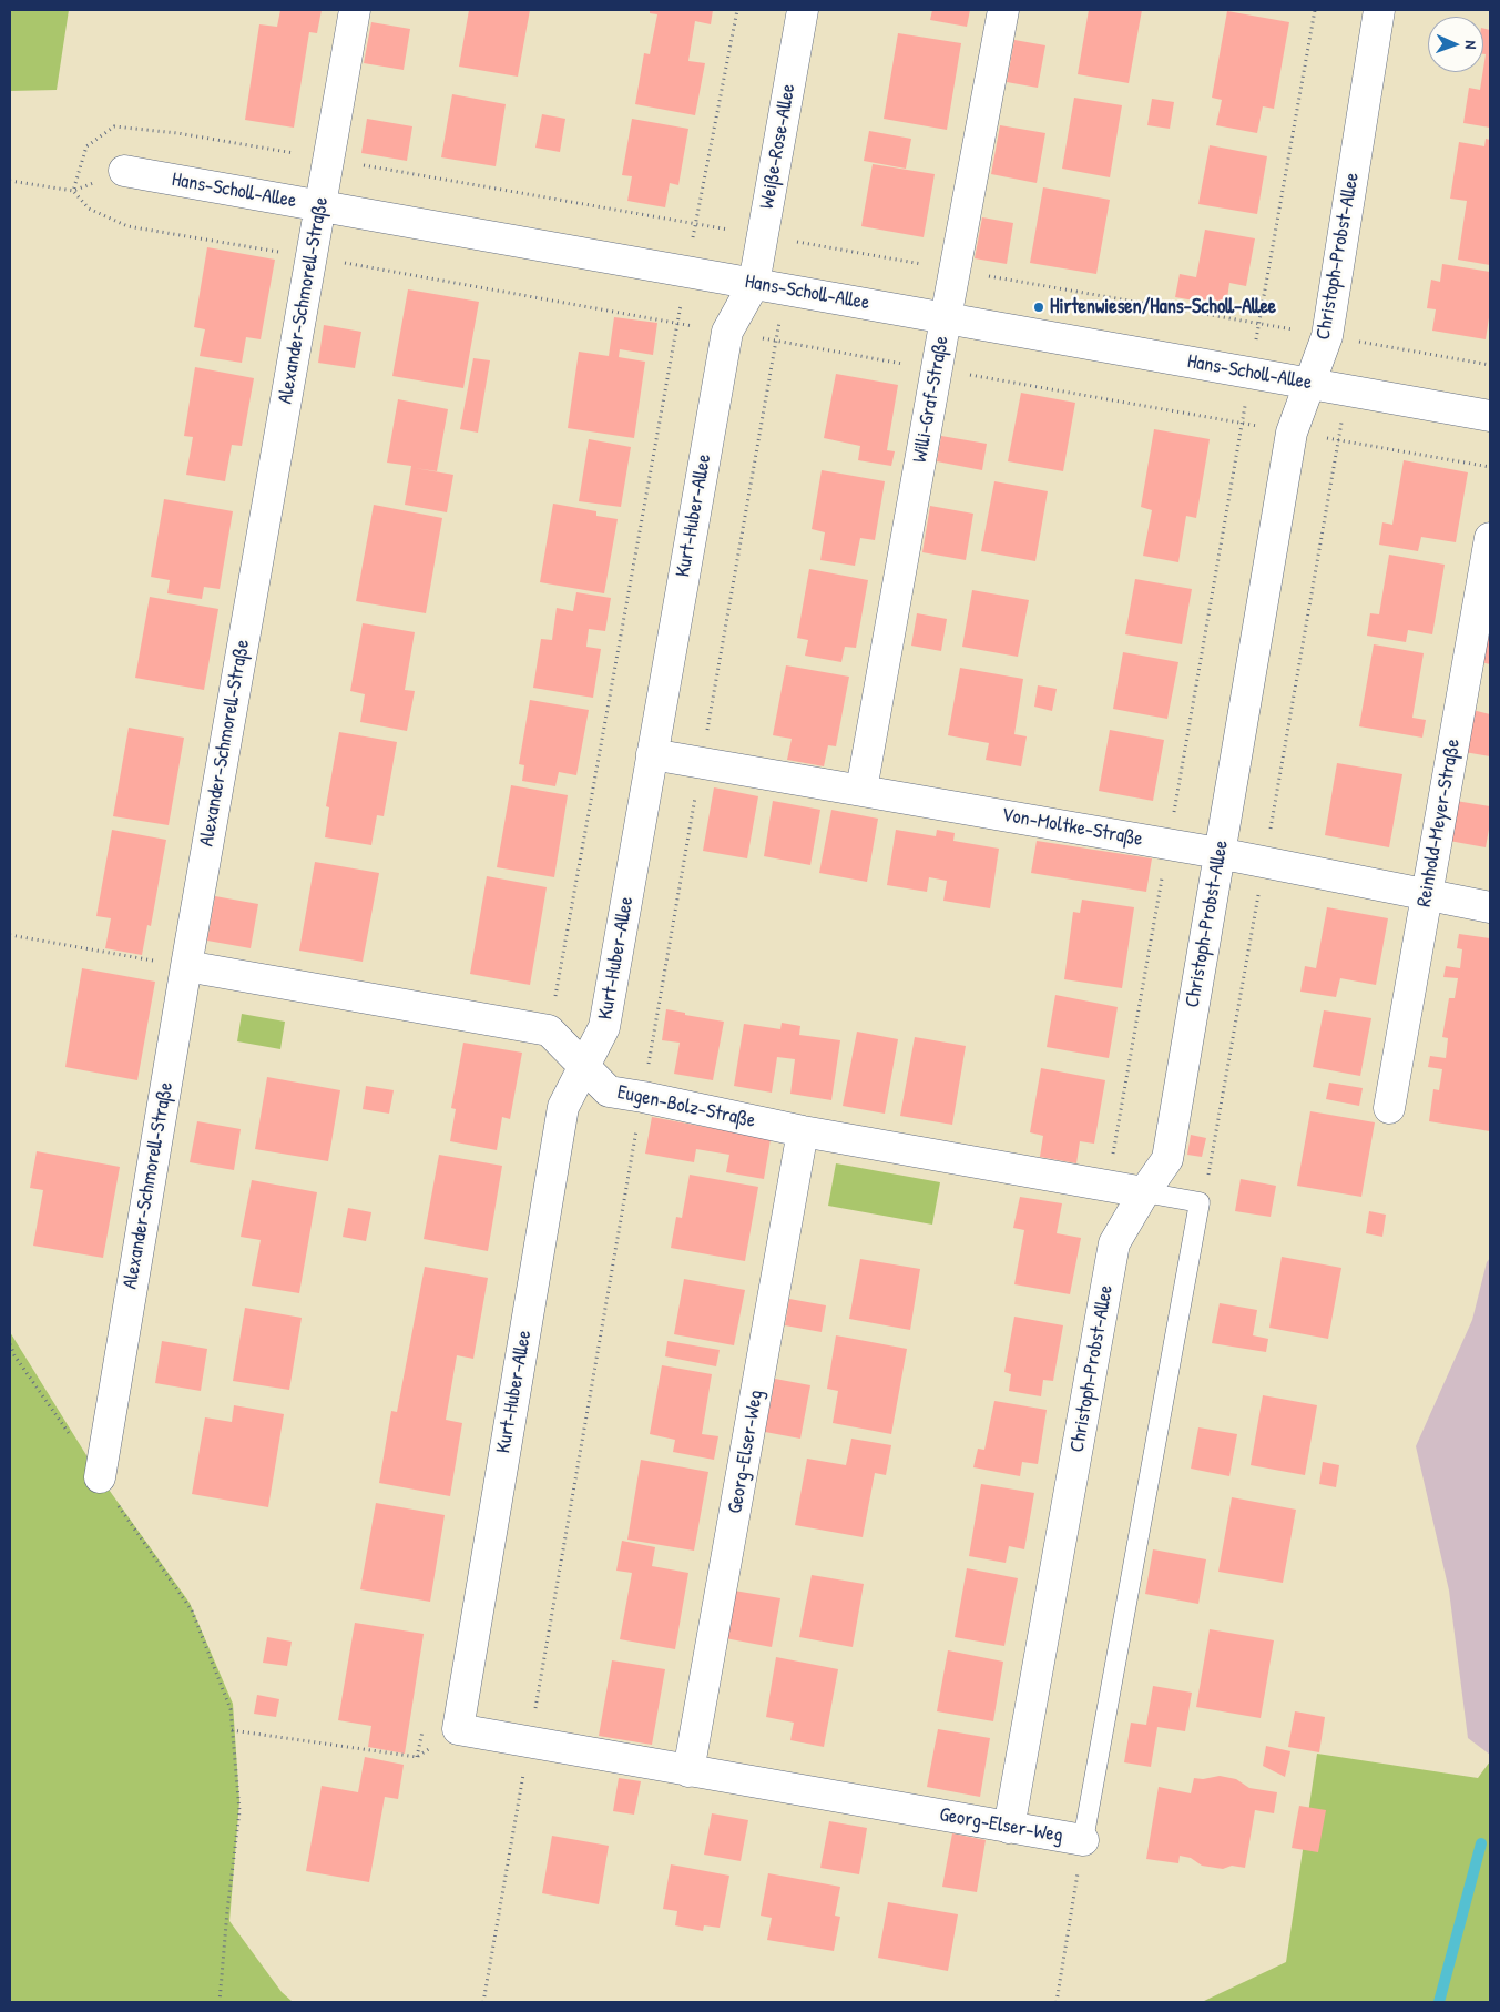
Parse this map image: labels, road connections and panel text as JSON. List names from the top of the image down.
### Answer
{
  "streets": {
    "street": [
      "Weiße-Rose-Allee",
      "Hans-Scholl-Allee",
      "Christoph-Probst-Allee",
      "Alexander-Schmorell-Straße",
      "Willi-Graf-Straße",
      "Kurt-Huber-Allee",
      "Reinhold-Meyer-Straße",
      "Von-Moltke-Straße",
      "Eugen-Bolz-Straße",
      "Georg-Elser-Weg"
    ]
  },
  "crossings": [
    ["Weiße-Rose-Allee", "Hans-Scholl-Allee"],
    ["Weiße-Rose-Allee", "Kurt-Huber-Allee"],
    ["Hans-Scholl-Allee", "Christoph-Probst-Allee"],
    ["Hans-Scholl-Allee", "Alexander-Schmorell-Straße"],
    ["Hans-Scholl-Allee", "Willi-Graf-Straße"],
    ["Hans-Scholl-Allee", "Kurt-Huber-Allee"],
    ["Christoph-Probst-Allee", "Von-Moltke-Straße"],
    ["Christoph-Probst-Allee", "Eugen-Bolz-Straße"],
    ["Christoph-Probst-Allee", "Georg-Elser-Weg"],
    ["Willi-Graf-Straße", "Von-Moltke-Straße"],
    ["Kurt-Huber-Allee", "Von-Moltke-Straße"],
    ["Kurt-Huber-Allee", "Eugen-Bolz-Straße"],
    ["Kurt-Huber-Allee", "Georg-Elser-Weg"],
    ["Reinhold-Meyer-Straße", "Von-Moltke-Straße"],
    ["Eugen-Bolz-Straße", "Georg-Elser-Weg"]
  ],
  "places": ["Hirtenwiesen/Hans-Scholl-Allee"],
  "north": "right"
}
